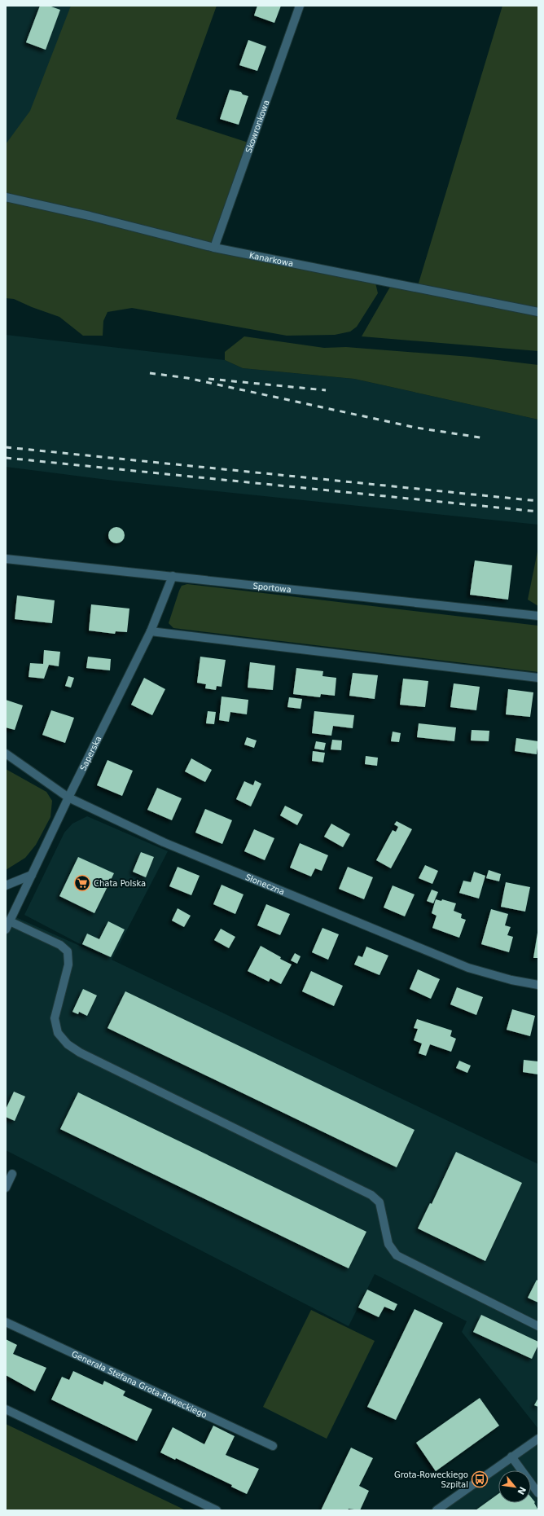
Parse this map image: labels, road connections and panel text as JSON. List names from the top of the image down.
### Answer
{
  "streets": {
    "street": [
      "Skowronkowa",
      "Kanarkowa",
      "Sportowa",
      "Saperska",
      "Słoneczna",
      "Generała Stefana Grota-Roweckiego"
    ]
  },
  "crossings": [
    ["Skowronkowa", "Kanarkowa"],
    ["Sportowa", "Saperska"],
    ["Saperska", "Słoneczna"]
  ],
  "places": {
    "supermarket": ["Chata Polska"],
    "bus stop": ["Grota-Roweckiego Szpital"]
  },
  "north": "bottom right"
}
